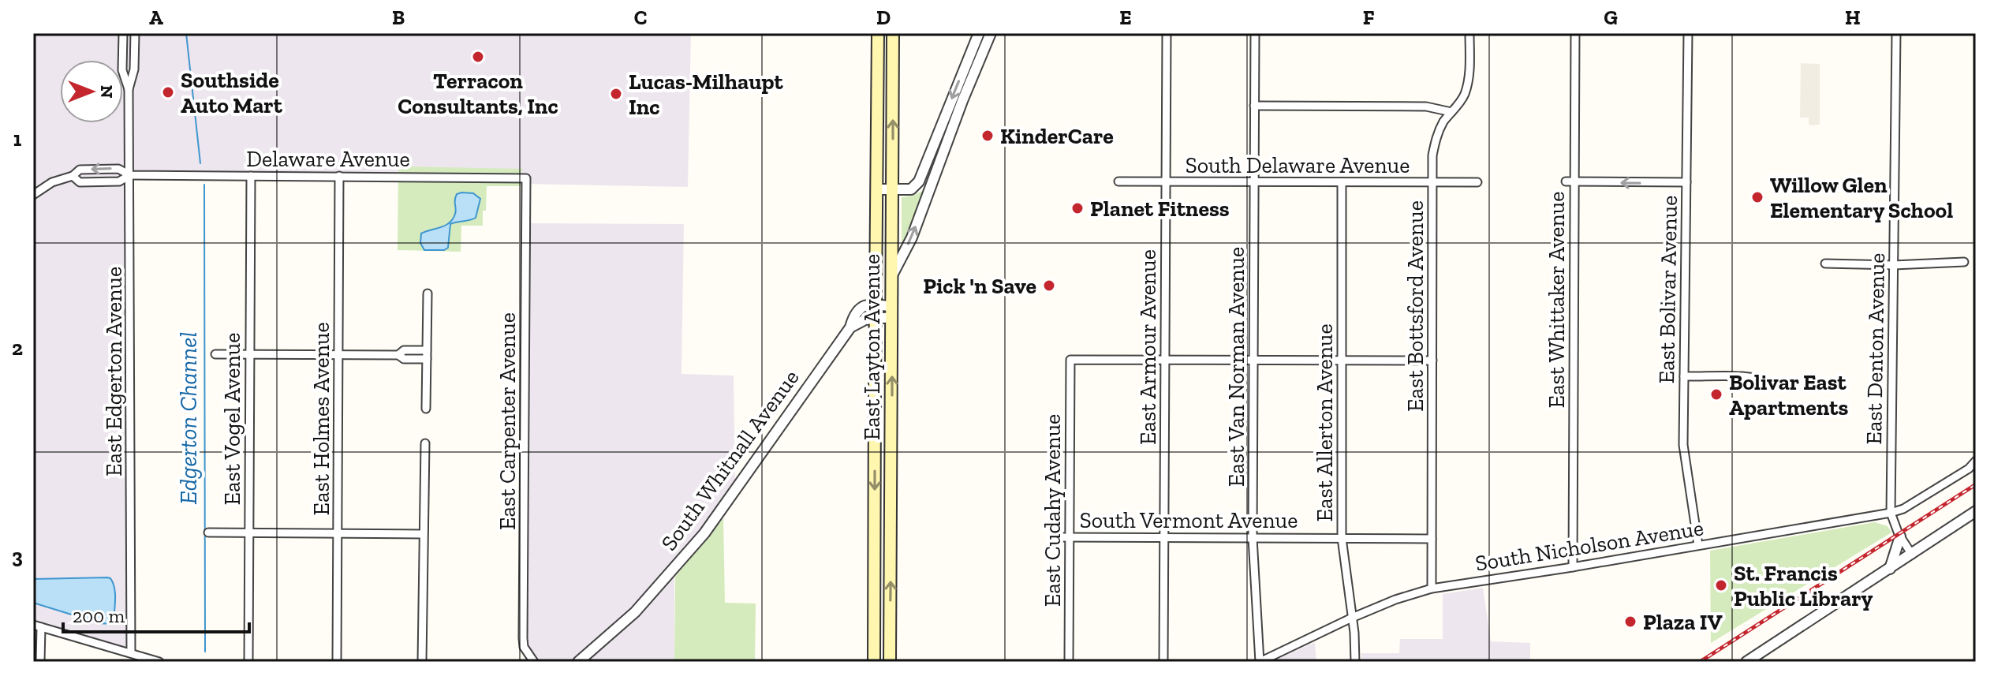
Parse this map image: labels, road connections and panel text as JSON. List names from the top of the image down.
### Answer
{
  "streets": {
    "main road": ["East Layton Avenue"],
    "street": [
      "Delaware Avenue",
      "South Delaware Avenue",
      "East Bolivar Avenue",
      "East Whittaker Avenue",
      "East Bottsford Avenue",
      "East Armour Avenue",
      "East Denton Avenue",
      "East Van Norman Avenue",
      "East Edgerton Avenue",
      "East Vogel Avenue",
      "East Holmes Avenue",
      "East Carpenter Avenue",
      "East Allerton Avenue",
      "South Whitnall Avenue",
      "East Cudahy Avenue",
      "South Vermont Avenue",
      "South Nicholson Avenue"
    ]
  },
  "crossings": [
    ["Delaware Avenue", "East Edgerton Avenue"],
    ["Delaware Avenue", "East Vogel Avenue"],
    ["Delaware Avenue", "East Holmes Avenue"],
    ["Delaware Avenue", "East Carpenter Avenue"],
    ["South Delaware Avenue", "East Bottsford Avenue"],
    ["South Delaware Avenue", "East Armour Avenue"],
    ["South Delaware Avenue", "East Van Norman Avenue"],
    ["South Delaware Avenue", "East Allerton Avenue"],
    ["East Bolivar Avenue", "South Nicholson Avenue"],
    ["East Whittaker Avenue", "South Nicholson Avenue"],
    ["East Bottsford Avenue", "South Vermont Avenue"],
    ["East Bottsford Avenue", "South Nicholson Avenue"],
    ["East Layton Avenue", "South Whitnall Avenue"],
    ["East Armour Avenue", "East Cudahy Avenue"],
    ["East Armour Avenue", "South Vermont Avenue"],
    ["East Denton Avenue", "South Nicholson Avenue"],
    ["East Van Norman Avenue", "South Vermont Avenue"],
    ["East Van Norman Avenue", "South Nicholson Avenue"],
    ["East Allerton Avenue", "South Vermont Avenue"],
    ["East Allerton Avenue", "South Nicholson Avenue"],
    ["East Cudahy Avenue", "South Vermont Avenue"]
  ],
  "water": ["Edgerton Channel"],
  "places": [
    "Terracon Consultants, Inc",
    "Southside Auto Mart",
    "Lucas-Milhaupt Inc",
    "KinderCare",
    "Willow Glen Elementary School",
    "Planet Fitness",
    "Pick 'n Save",
    "Bolivar East Apartments",
    "St. Francis Public Library",
    "Plaza IV"
  ],
  "scale_bar": "200 m",
  "north": "right",
  "grid": {
    "columns": [
      "A",
      "B",
      "C",
      "D",
      "E",
      "F",
      "G",
      "H"
    ],
    "rows": ["1", "2", "3"]
  }
}
